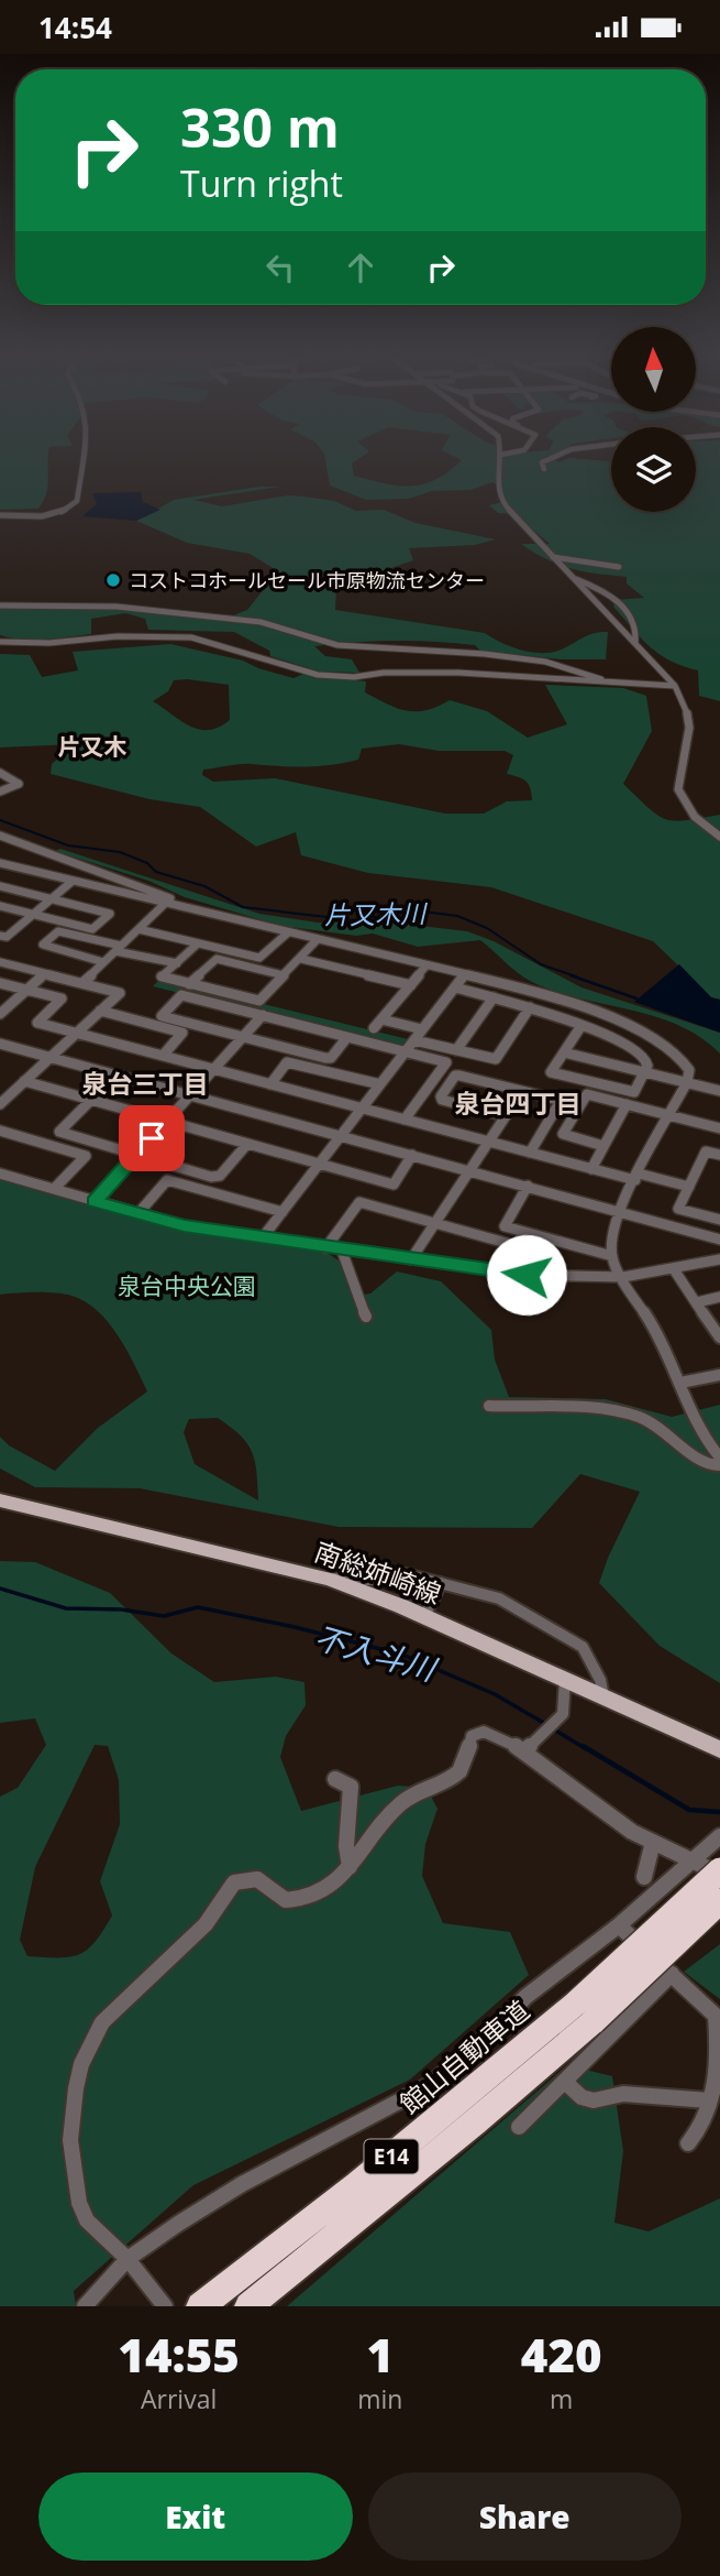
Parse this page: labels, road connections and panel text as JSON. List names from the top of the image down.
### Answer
{
  "streets": {
    "highway": ["館山自動車道", "E14"],
    "main road": ["南総姉崎線"]
  },
  "districts": ["片又木", "泉台三丁目", "泉台四丁目"],
  "water": ["片又木川", "不入斗川"],
  "parks": ["泉台中央公園"],
  "places": ["コストコホールセール市原物流センター"],
  "north": "top",
  "page": {
    "status": "14:54",
    "turn": ["330 m", "Turn right"],
    "eta": [
      "14:55",
      "Arrival",
      "1",
      "min",
      "420",
      "m"
    ],
    "buttons": ["Exit", "Share"]
  }
}
